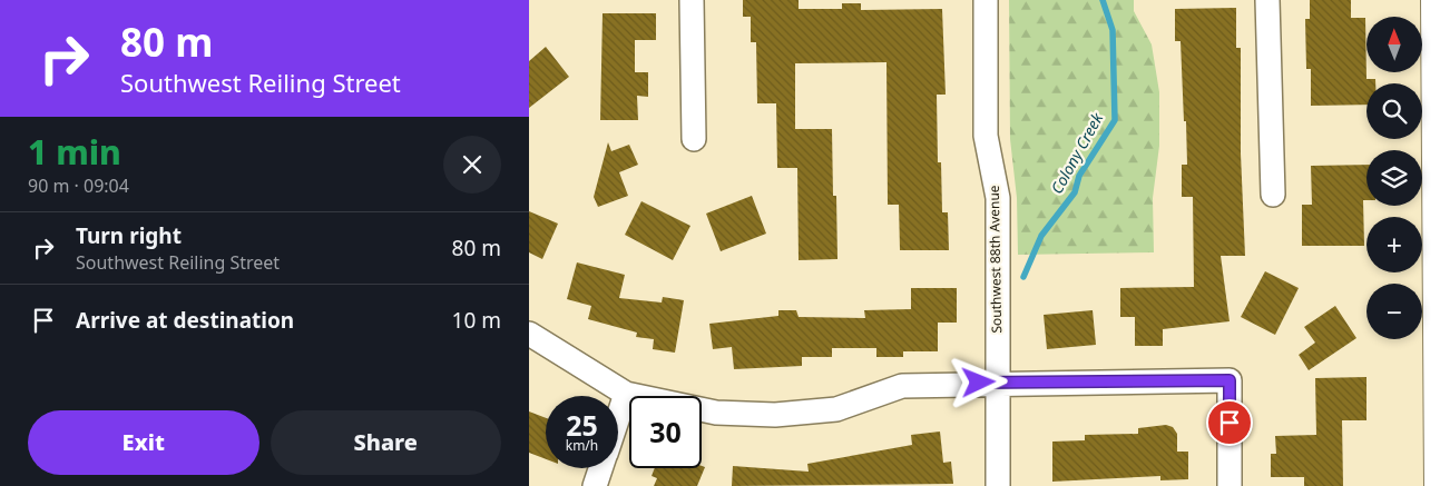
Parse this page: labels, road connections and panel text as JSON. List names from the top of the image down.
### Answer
{
  "streets": {
    "street": ["Southwest 88th Avenue"]
  },
  "water": ["Colony Creek"],
  "north": "top",
  "page": {
    "turn": ["80 m", "Southwest Reiling Street"],
    "map_buttons": ["+", "−"],
    "heading": ["1 min", "90 m · 09:04"],
    "list": [
      {
        "name": "Turn right",
        "note": "Southwest Reiling Street",
        "value": "80 m"
      },
      {
        "name": "Arrive at destination",
        "value": "10 m"
      }
    ],
    "speed": "25 km/h",
    "limit": "30",
    "buttons": ["Exit", "Share"]
  }
}
